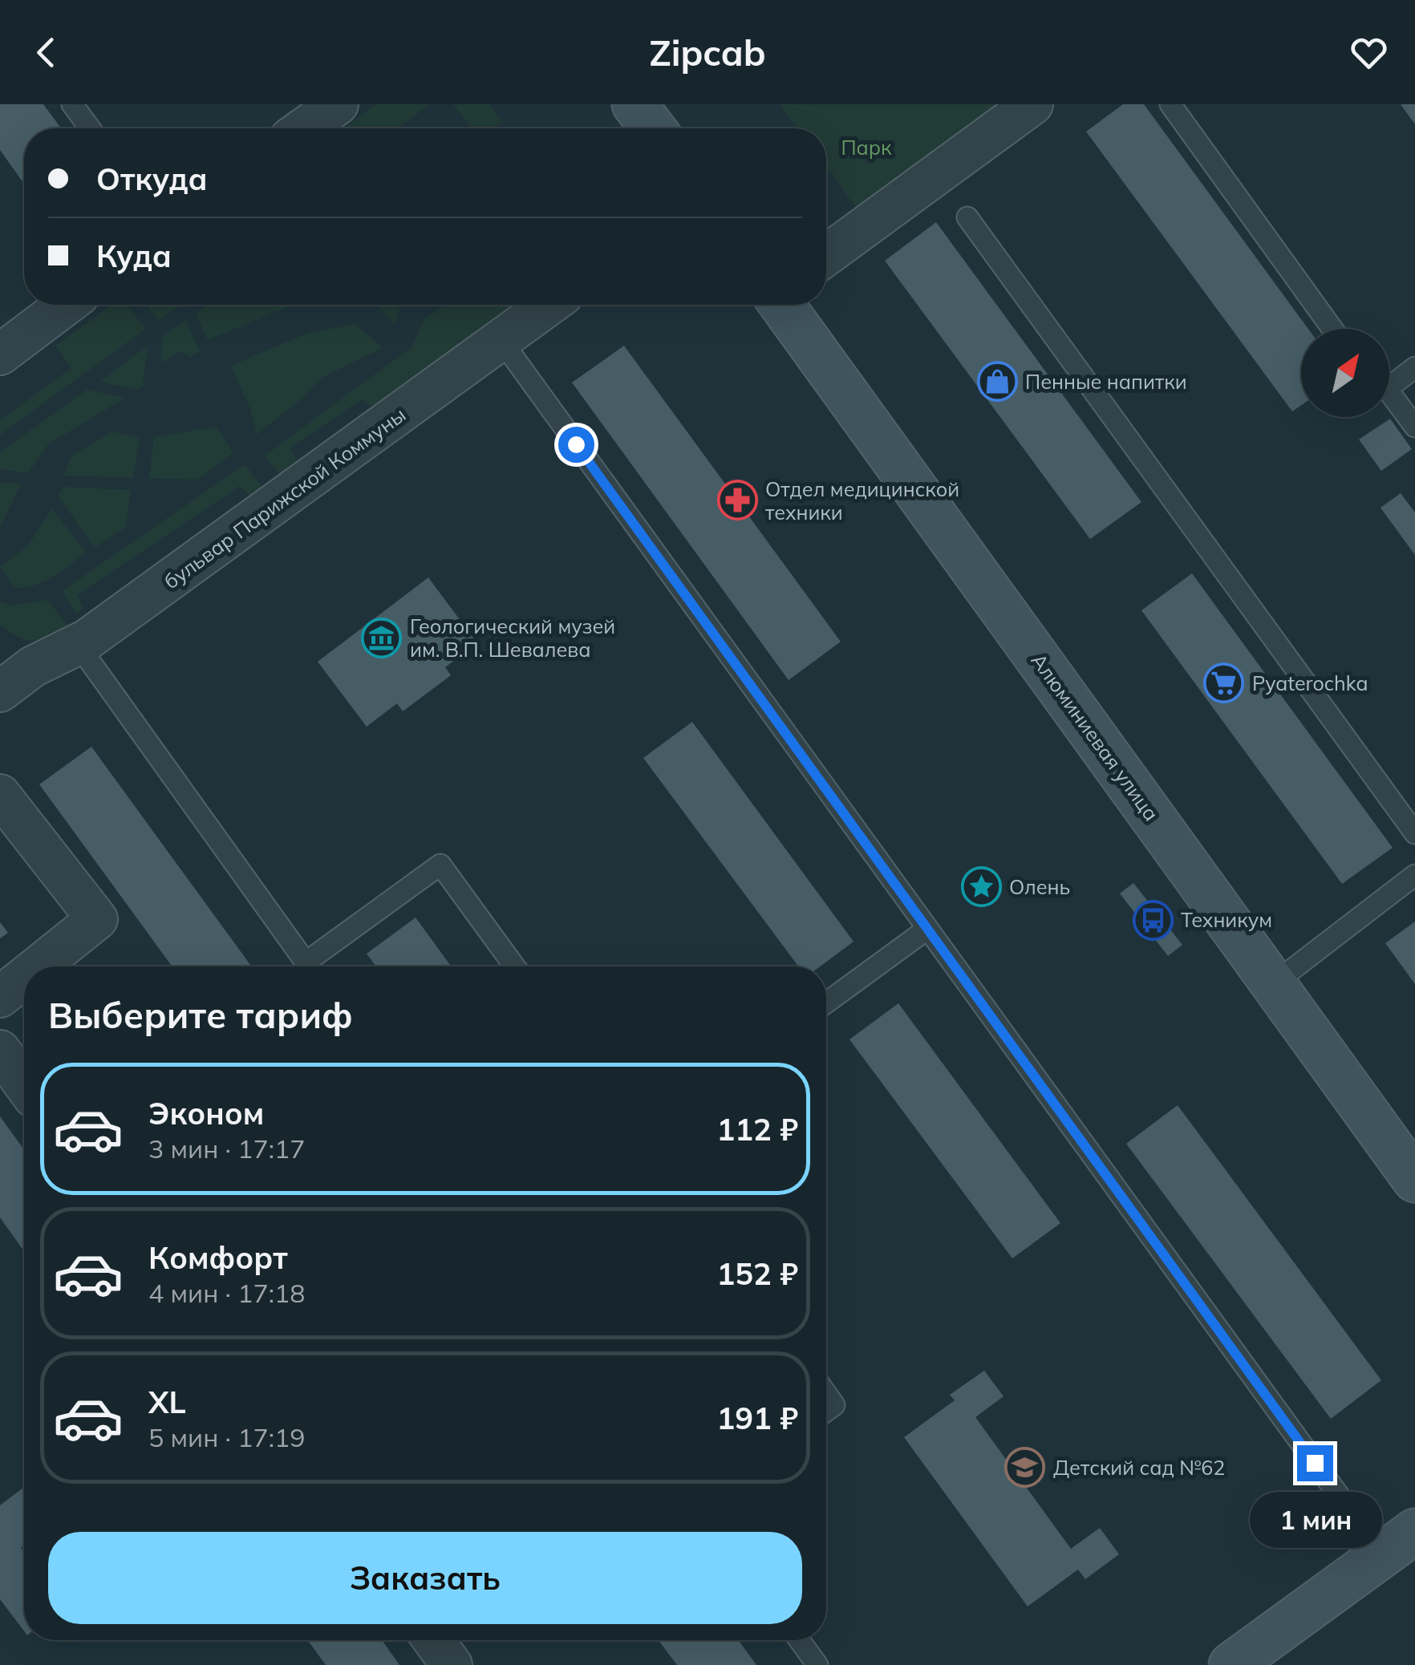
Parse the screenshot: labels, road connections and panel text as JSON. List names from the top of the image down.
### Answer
{
  "streets": {
    "main road": ["Алюминиевая улица"],
    "street": ["бульвар Парижской Коммуны"]
  },
  "parks": ["Парк"],
  "places": {
    "shop": ["Пенные напитки"],
    "pharmacy": ["Отдел медицинской техники"],
    "museum": ["Геологический музей им. В.П. Шевалева"],
    "supermarket": ["Pyaterochka"],
    "place": ["Олень"],
    "bus stop": ["Техникум"],
    "school or university": ["Детский сад №62"]
  },
  "north": "top right",
  "page": {
    "header": "Zipcab",
    "banner": ["Откуда", "Куда"],
    "heading": "Выберите тариф",
    "list": [
      {
        "name": "Эконом",
        "note": "3 мин · 17:17",
        "value": "112 ₽"
      },
      {
        "name": "Комфорт",
        "note": "4 мин · 17:18",
        "value": "152 ₽"
      },
      {
        "name": "XL",
        "note": "5 мин · 17:19",
        "value": "191 ₽"
      }
    ],
    "bubble": "1 мин",
    "buttons": "Заказать"
  }
}
